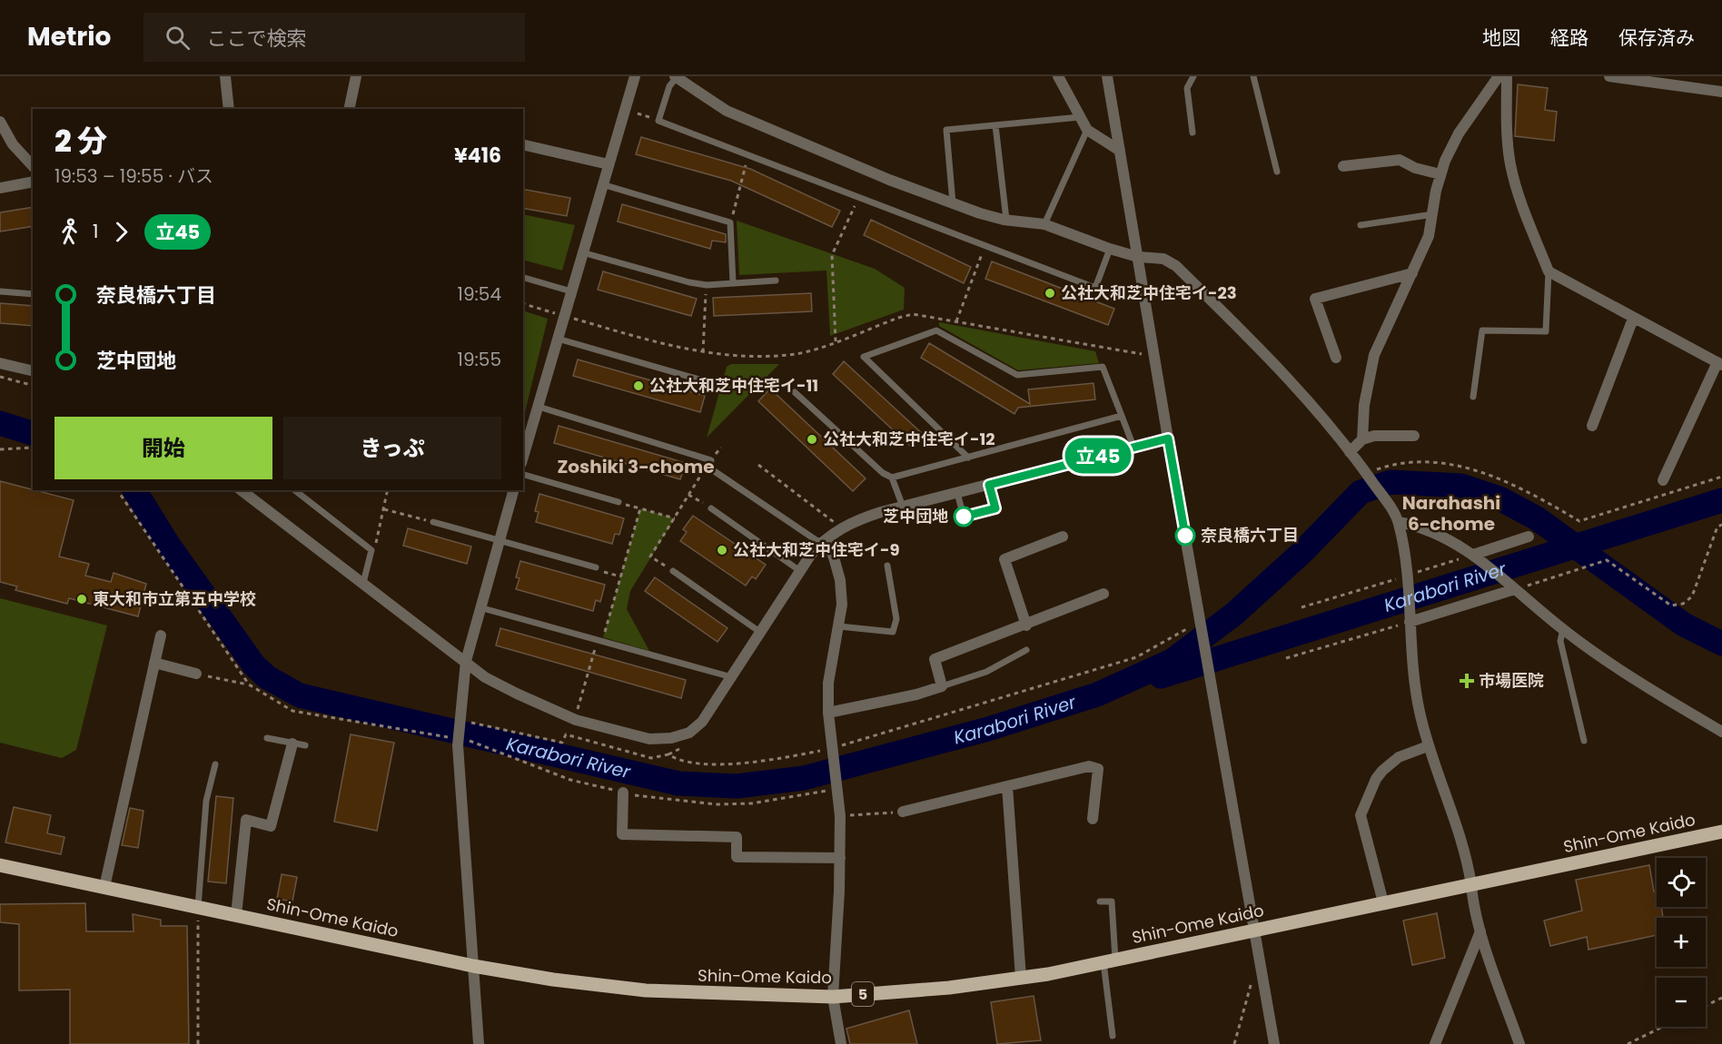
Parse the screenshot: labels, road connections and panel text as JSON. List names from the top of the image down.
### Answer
{
  "streets": {
    "main road": ["Shin-Ome Kaido", "5"]
  },
  "districts": ["Zoshiki 3-chome", "Narahashi 6-chome"],
  "water": ["Karabori River"],
  "places": {
    "other": [
      "公社大和芝中住宅イ-23",
      "公社大和芝中住宅イ-11",
      "公社大和芝中住宅イ-12",
      "芝中団地",
      "奈良橋六丁目",
      "公社大和芝中住宅イ-9",
      "東大和市立第五中学校"
    ],
    "health": ["市場医院"]
  },
  "lines": ["bus line 立45"],
  "page": {
    "header": "Metrio",
    "search": "ここで検索",
    "nav": ["地図", "経路", "保存済み"],
    "on_map": "立45",
    "heading": ["2 分", "19:53 – 19:55 · バス", "¥416"],
    "legs": ["1", "立45"],
    "list": [
      {
        "name": "奈良橋六丁目",
        "value": "19:54"
      },
      {
        "name": "芝中団地",
        "value": "19:55"
      }
    ],
    "buttons": ["開始", "きっぷ"],
    "map_buttons": ["+", "−"]
  }
}
